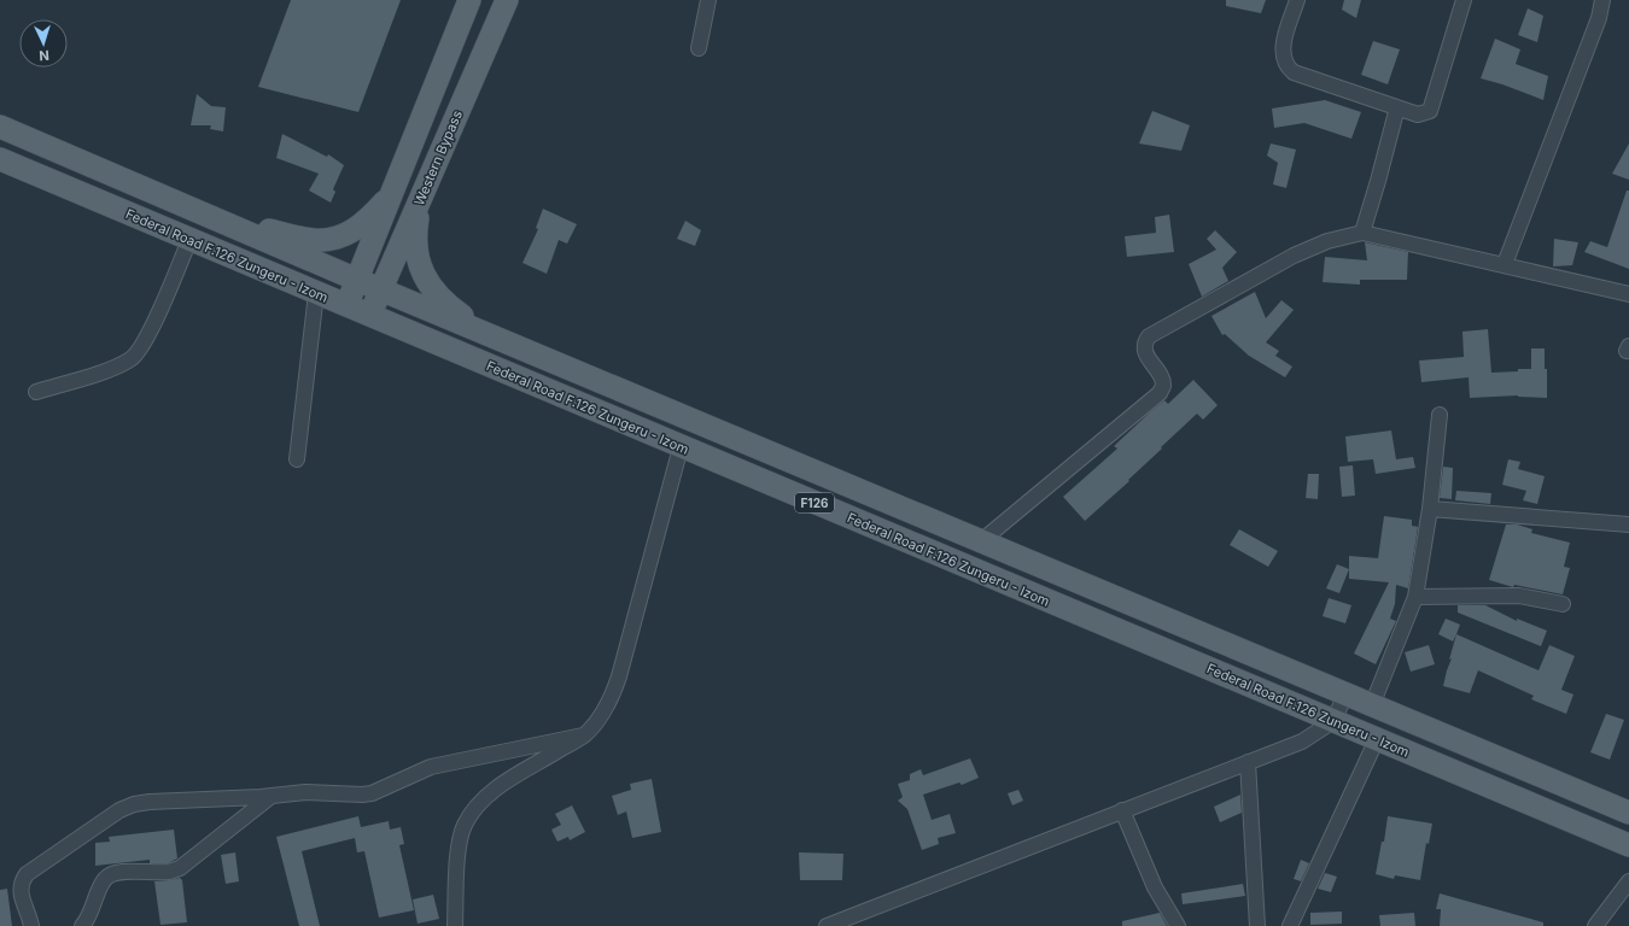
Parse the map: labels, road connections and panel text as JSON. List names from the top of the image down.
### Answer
{
  "streets": {
    "main road": ["Western Bypass", "Federal Road F.126 Zungeru - Izom", "F126"]
  },
  "crossings": [
    ["Western Bypass", "Federal Road F.126 Zungeru - Izom"],
    ["Western Bypass", "F126"]
  ],
  "north": "bottom"
}
